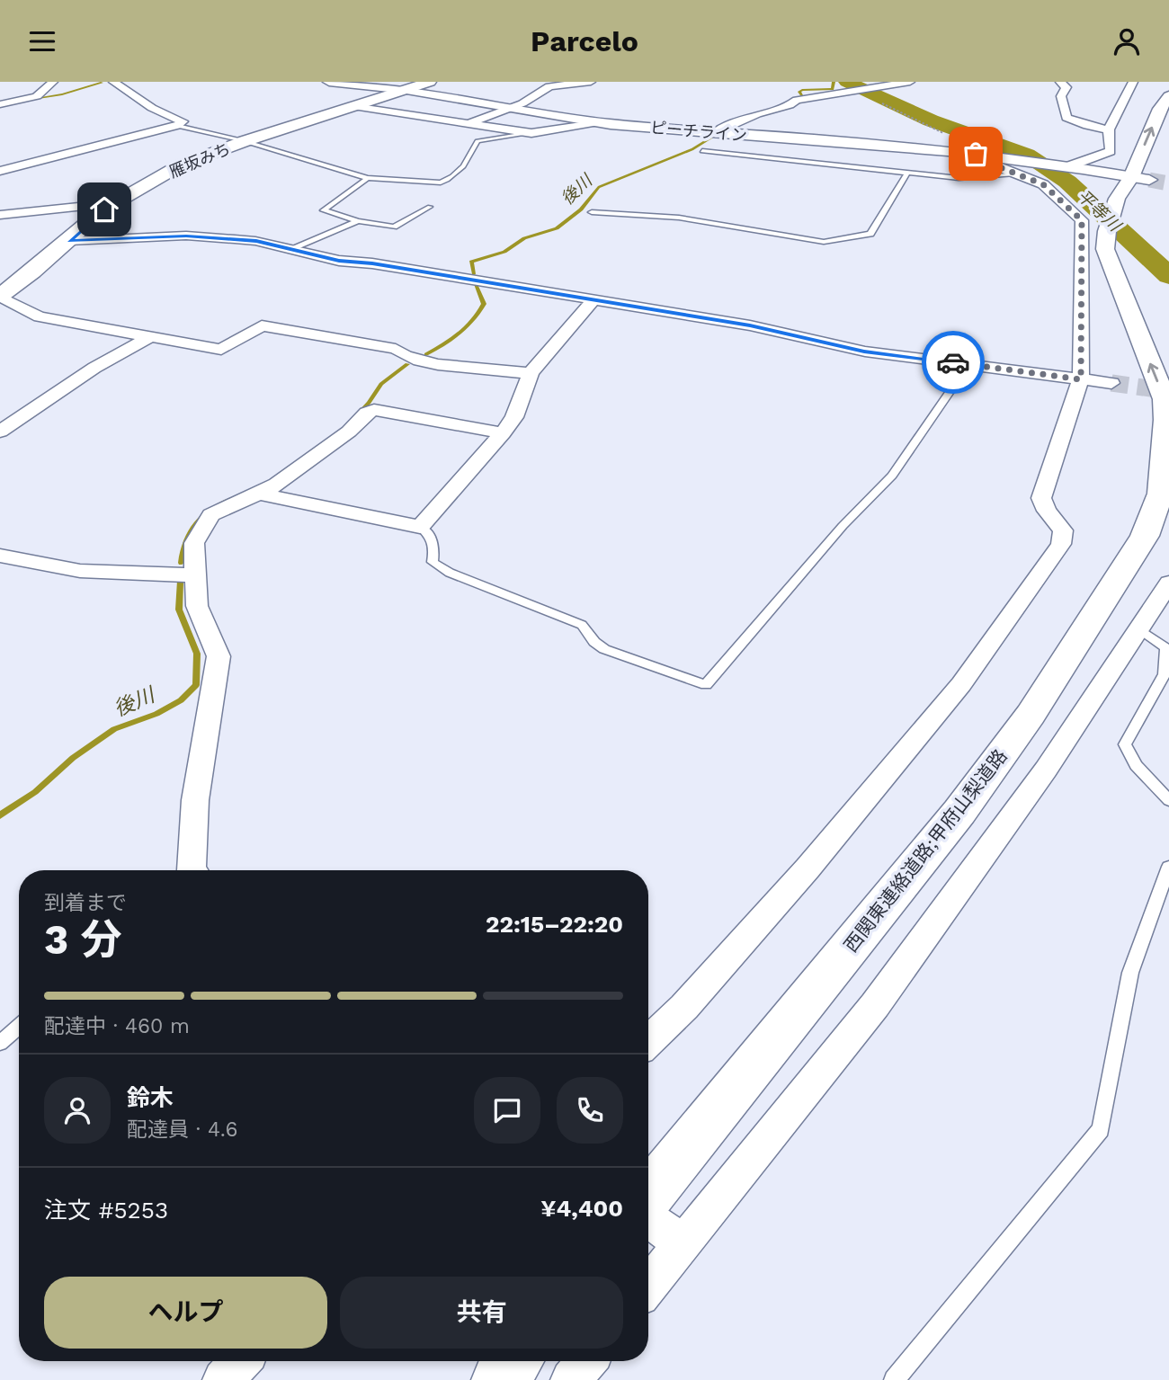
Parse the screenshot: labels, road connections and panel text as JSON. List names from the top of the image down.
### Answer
{
  "streets": {
    "main road": ["ピーチライン", "雁坂みち", "西関東連絡道路;甲府山梨道路"]
  },
  "crossings": [
    ["ピーチライン", "雁坂みち"]
  ],
  "water": ["後川", "平等川"],
  "page": {
    "header": "Parcelo",
    "heading": ["3 分", "到着まで", "22:15–22:20"],
    "panel": [
      "鈴木",
      "配達員 · 4.6",
      "注文 #5253",
      "¥4,400"
    ],
    "bar": "配達中 · 460 m",
    "buttons": ["ヘルプ", "共有"]
  }
}
